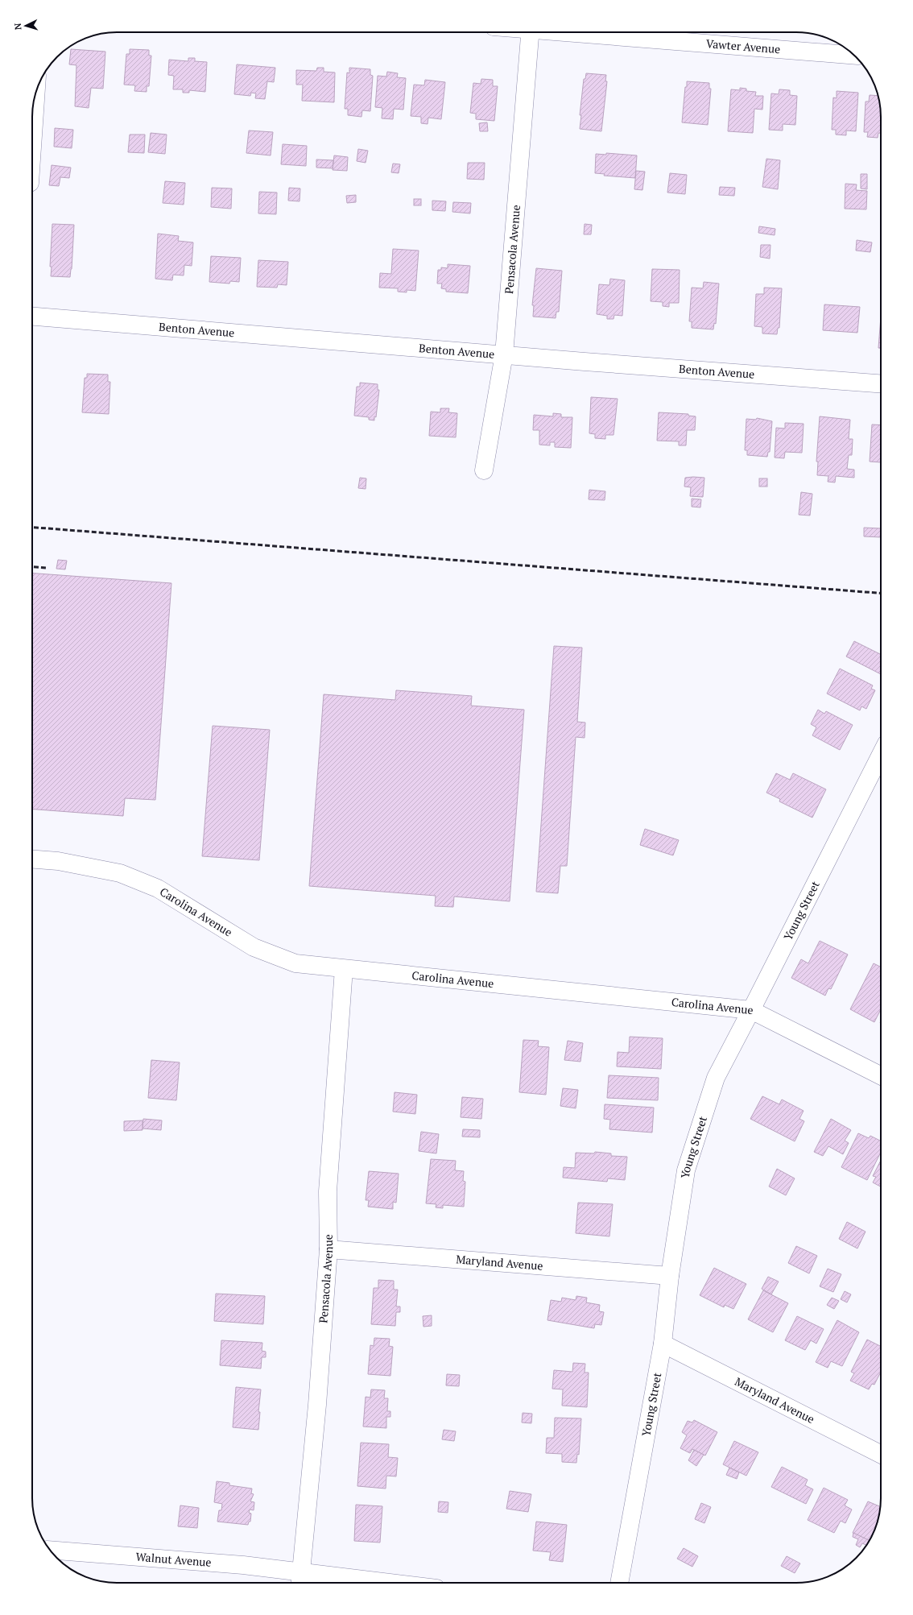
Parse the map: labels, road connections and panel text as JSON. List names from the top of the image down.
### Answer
{
  "streets": {
    "street": [
      "Vawter Avenue",
      "Pensacola Avenue",
      "Benton Avenue",
      "Young Street",
      "Carolina Avenue",
      "Maryland Avenue",
      "Walnut Avenue"
    ]
  },
  "crossings": [
    ["Pensacola Avenue", "Benton Avenue"],
    ["Pensacola Avenue", "Carolina Avenue"],
    ["Pensacola Avenue", "Maryland Avenue"],
    ["Pensacola Avenue", "Walnut Avenue"],
    ["Young Street", "Carolina Avenue"],
    ["Young Street", "Maryland Avenue"]
  ],
  "north": "left"
}
